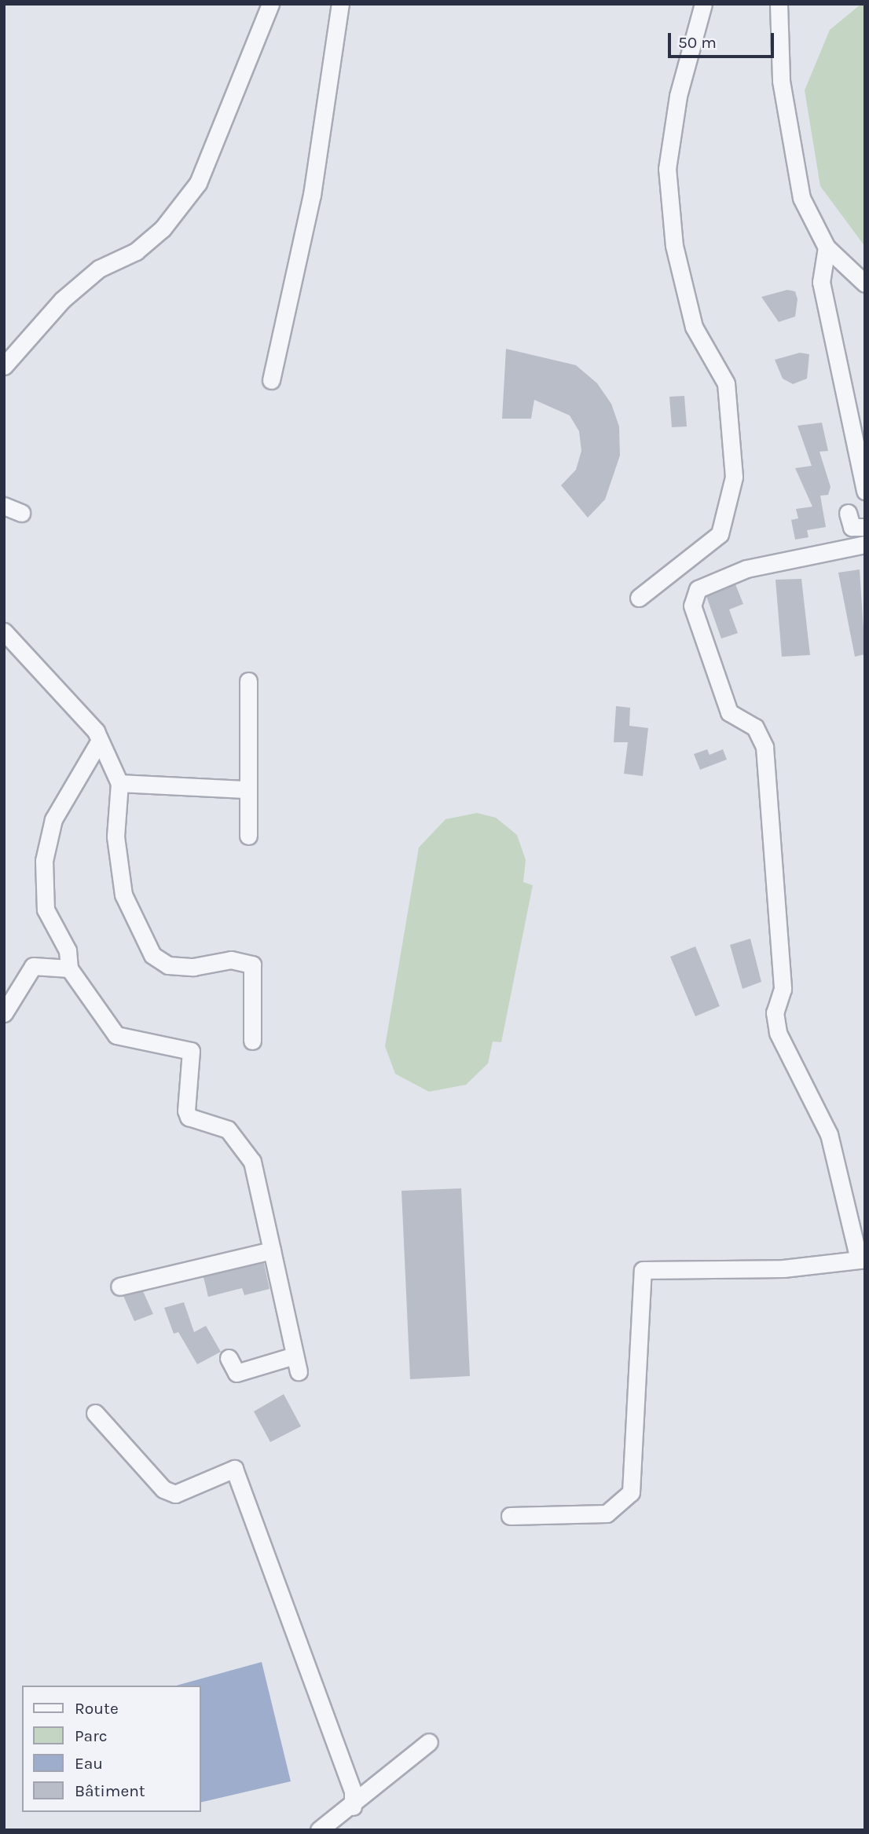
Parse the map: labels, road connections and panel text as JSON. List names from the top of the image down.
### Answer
{
  "legend": [
    "Route",
    "Parc",
    "Eau",
    "Bâtiment"
  ],
  "scale_bar": "50 m"
}
